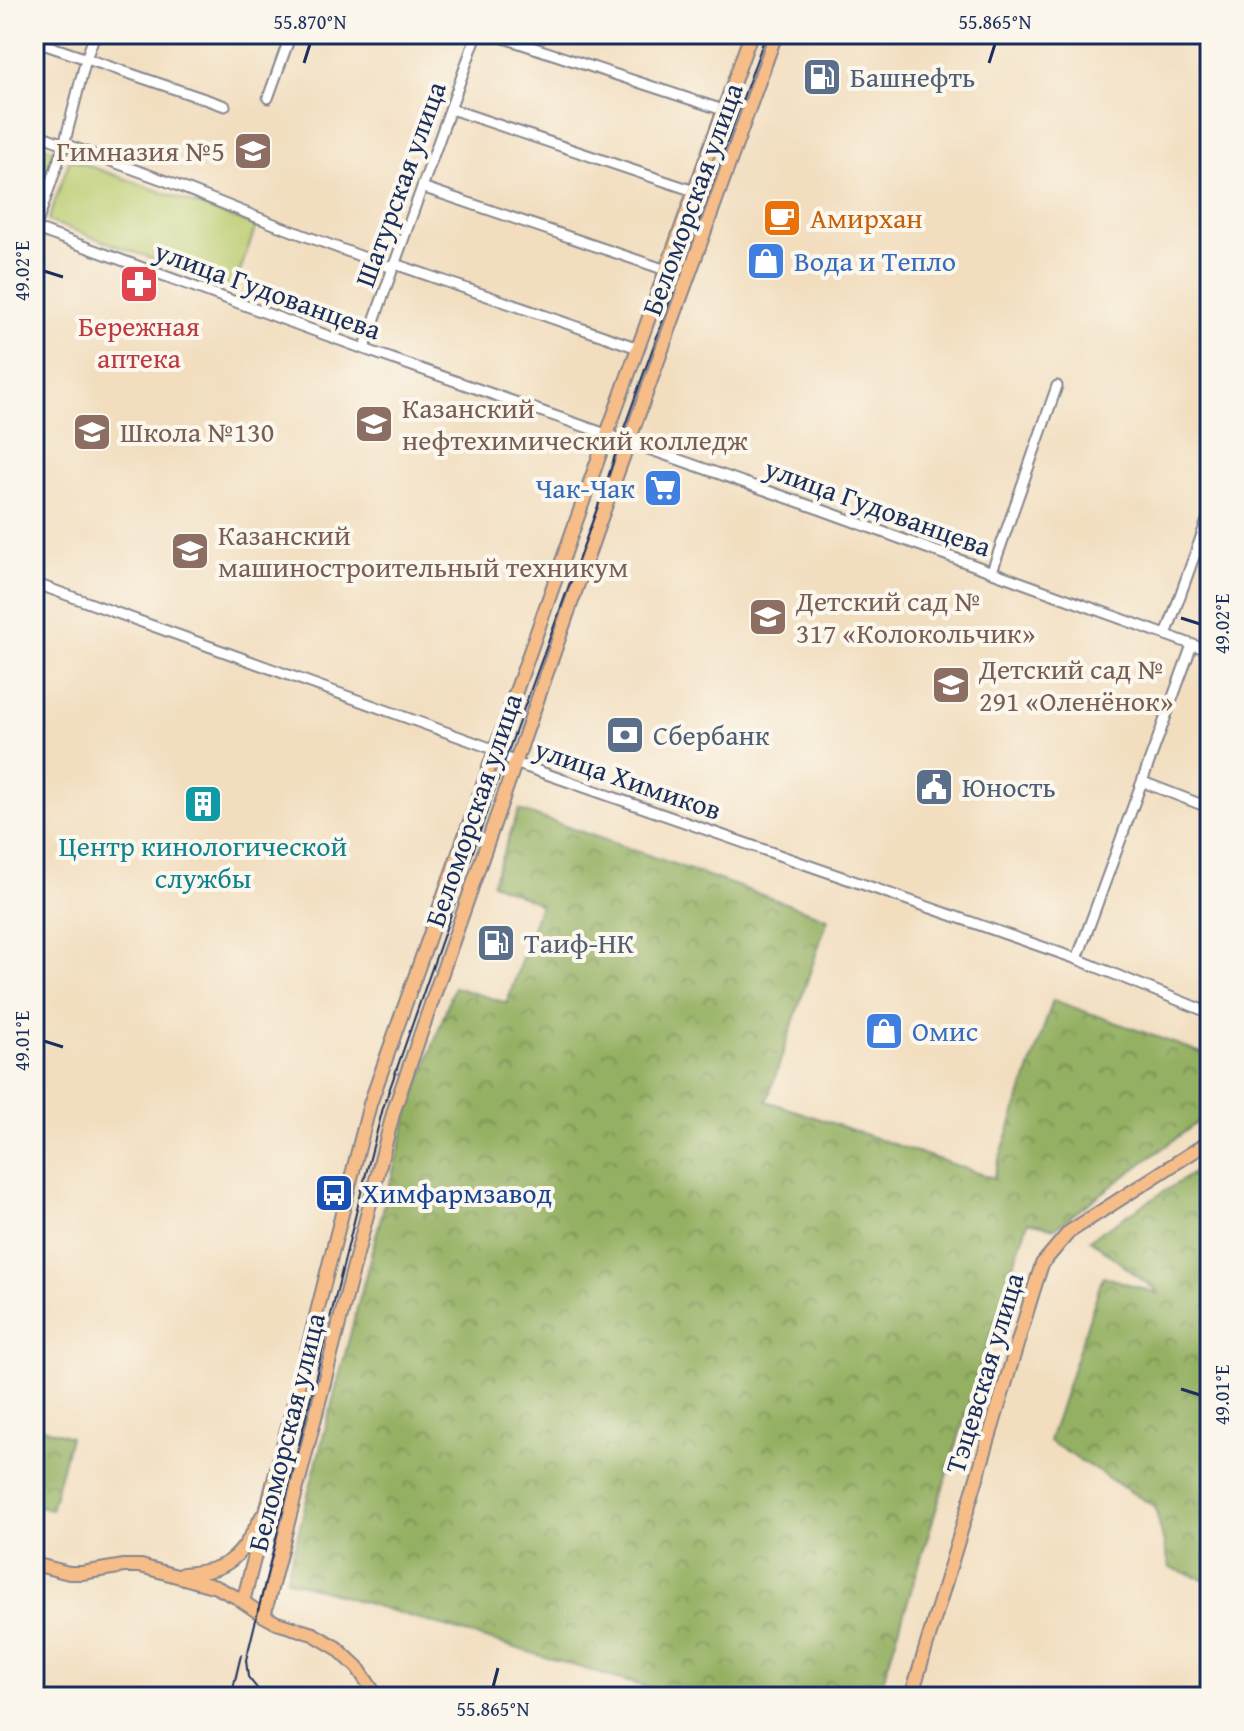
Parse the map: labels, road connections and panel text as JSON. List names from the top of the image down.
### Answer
{
  "streets": {
    "main road": ["Беломорская улица", "Тэцевская улица"],
    "street": ["Шатурская улица", "улица Гудованцева", "улица Химиков"]
  },
  "crossings": [
    ["Шатурская улица", "улица Гудованцева"],
    ["Беломорская улица", "улица Гудованцева"],
    ["Беломорская улица", "улица Химиков"]
  ],
  "places": {
    "fuel station": ["Башнефть", "Таиф-НК"],
    "school or university": [
      "Гимназия №5",
      "Казанский нефтехимический колледж",
      "Школа №130",
      "Казанский машиностроительный техникум",
      "Детский сад № 317 «Колокольчик»",
      "Детский сад № 291 «Оленёнок»"
    ],
    "cafe": ["Амирхан"],
    "shop": ["Вода и Тепло", "Омис"],
    "pharmacy": ["Бережная аптека"],
    "supermarket": ["Чак-Чак"],
    "bank": ["Сбербанк"],
    "public building": ["Юность"],
    "building": ["Центр кинологической службы"],
    "bus stop": ["Химфармзавод"]
  },
  "coordinates": [
    "55.870°N",
    "55.865°N",
    "49.02°E",
    "49.01°E"
  ]
}
